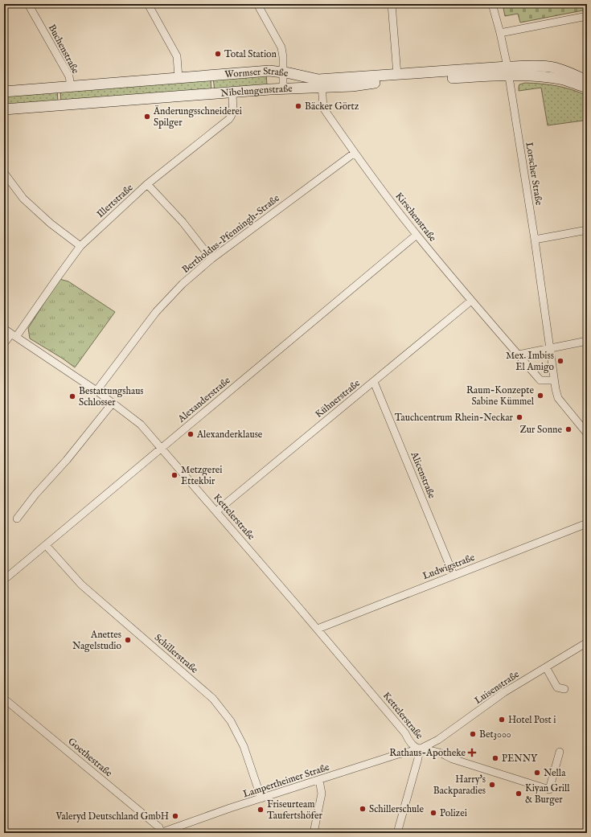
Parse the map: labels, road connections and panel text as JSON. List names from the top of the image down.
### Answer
{
  "streets": {
    "street": [
      "Buchenstraße",
      "Wormser Straße",
      "Nibelungenstraße",
      "Lorscher Straße",
      "Illertstraße",
      "Kirschenstraße",
      "Bertholdus-Pfenningh-Straße",
      "Kühnerstraße",
      "Alexanderstraße",
      "Alicenstraße",
      "Kettelerstraße",
      "Ludwigstraße",
      "Schillerstraße",
      "Luisenstraße",
      "Goethestraße",
      "Lampertheimer Straße"
    ]
  },
  "crossings": [
    ["Buchenstraße", "Wormser Straße"],
    ["Wormser Straße", "Nibelungenstraße"],
    ["Wormser Straße", "Lorscher Straße"],
    ["Wormser Straße", "Kirschenstraße"],
    ["Nibelungenstraße", "Lorscher Straße"],
    ["Nibelungenstraße", "Illertstraße"],
    ["Nibelungenstraße", "Kirschenstraße"],
    ["Illertstraße", "Kettelerstraße"],
    ["Kirschenstraße", "Bertholdus-Pfenningh-Straße"],
    ["Kirschenstraße", "Kühnerstraße"],
    ["Kirschenstraße", "Alexanderstraße"],
    ["Bertholdus-Pfenningh-Straße", "Kettelerstraße"],
    ["Kühnerstraße", "Alicenstraße"],
    ["Kühnerstraße", "Kettelerstraße"],
    ["Alexanderstraße", "Kettelerstraße"],
    ["Alexanderstraße", "Schillerstraße"],
    ["Alicenstraße", "Ludwigstraße"],
    ["Kettelerstraße", "Ludwigstraße"],
    ["Kettelerstraße", "Luisenstraße"],
    ["Kettelerstraße", "Lampertheimer Straße"],
    ["Schillerstraße", "Lampertheimer Straße"],
    ["Luisenstraße", "Lampertheimer Straße"],
    ["Goethestraße", "Lampertheimer Straße"]
  ],
  "places": {
    "other": [
      "Total Station",
      "Bäcker Görtz",
      "Änderungsschneiderei Spilger",
      "Mex. Imbiss El Amigo",
      "Raum-Konzepte Sabine Kümmel",
      "Bestattungshaus Schlosser",
      "Tauchcentrum Rhein-Neckar",
      "Zur Sonne",
      "Alexanderklause",
      "Metzgerei Ettekbir",
      "Anettes Nagelstudio",
      "Hotel Post i",
      "Bet3000",
      "PENNY",
      "Nella",
      "Harry's Backparadies",
      "Kiyan Grill & Burger",
      "Schillerschule",
      "Friseurteam Taufertshöfer",
      "Polizei",
      "Valeryd Deutschland GmbH"
    ],
    "health": ["Rathaus-Apotheke"]
  }
}
